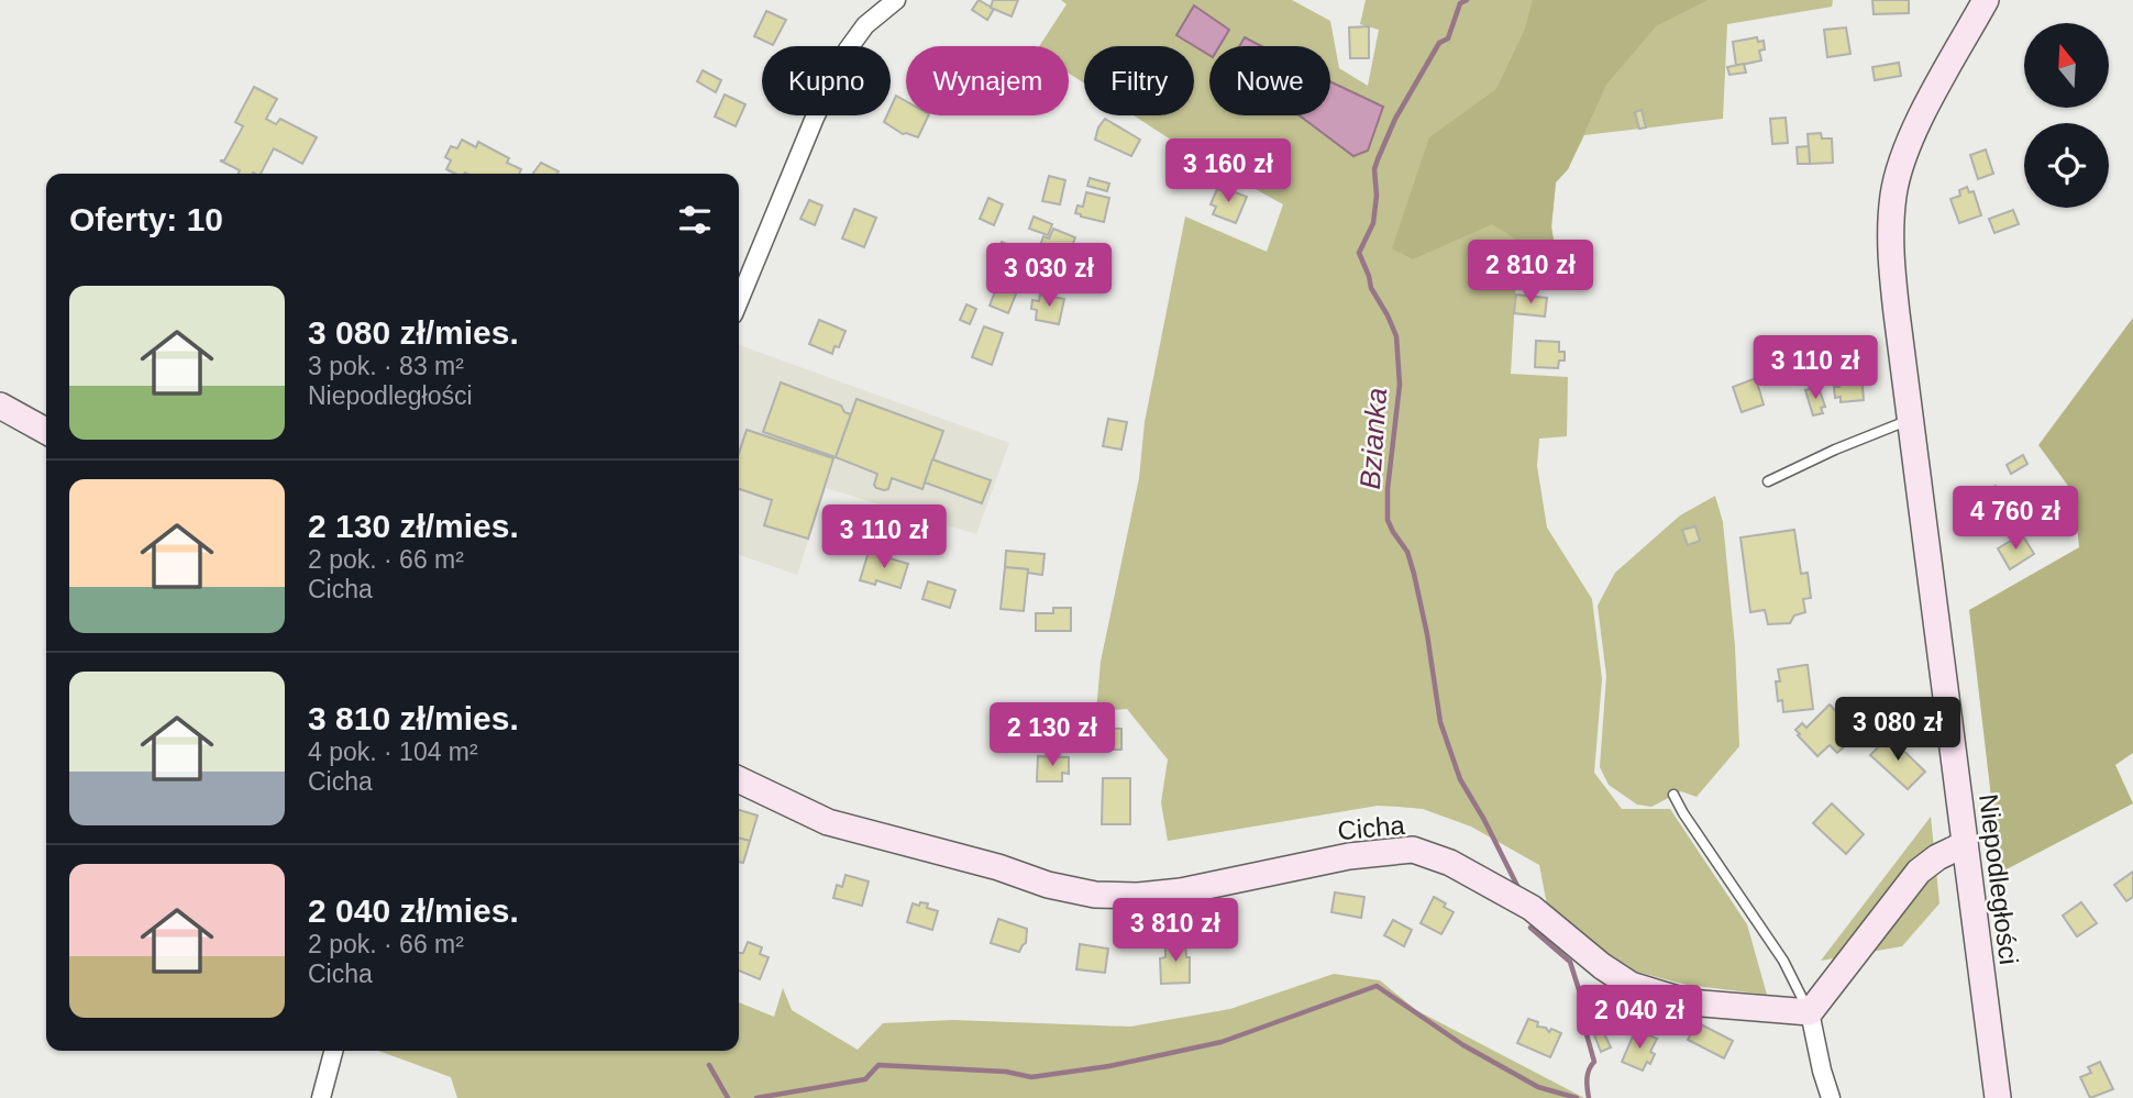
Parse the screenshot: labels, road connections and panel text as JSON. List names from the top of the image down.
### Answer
{
  "streets": {
    "street": ["Cicha", "Niepodległości"]
  },
  "water": ["Bzianka"],
  "north": "top",
  "page": {
    "chip": [
      "Kupno",
      "Wynajem",
      "Filtry",
      "Nowe"
    ],
    "price": [
      "3 160 zł",
      "2 810 zł",
      "3 030 zł",
      "3 110 zł",
      "4 760 zł",
      "3 110 zł",
      "3 080 zł",
      "2 130 zł",
      "3 810 zł",
      "2 040 zł"
    ],
    "heading": "Oferty: 10",
    "list": [
      {
        "name": "3 080 zł/mies.",
        "note": "3 pok. · 83 m² · Niepodległości"
      },
      {
        "name": "2 130 zł/mies.",
        "note": "2 pok. · 66 m² · Cicha"
      },
      {
        "name": "3 810 zł/mies.",
        "note": "4 pok. · 104 m² · Cicha"
      },
      {
        "name": "2 040 zł/mies.",
        "note": "2 pok. · 66 m² · Cicha"
      }
    ]
  }
}
